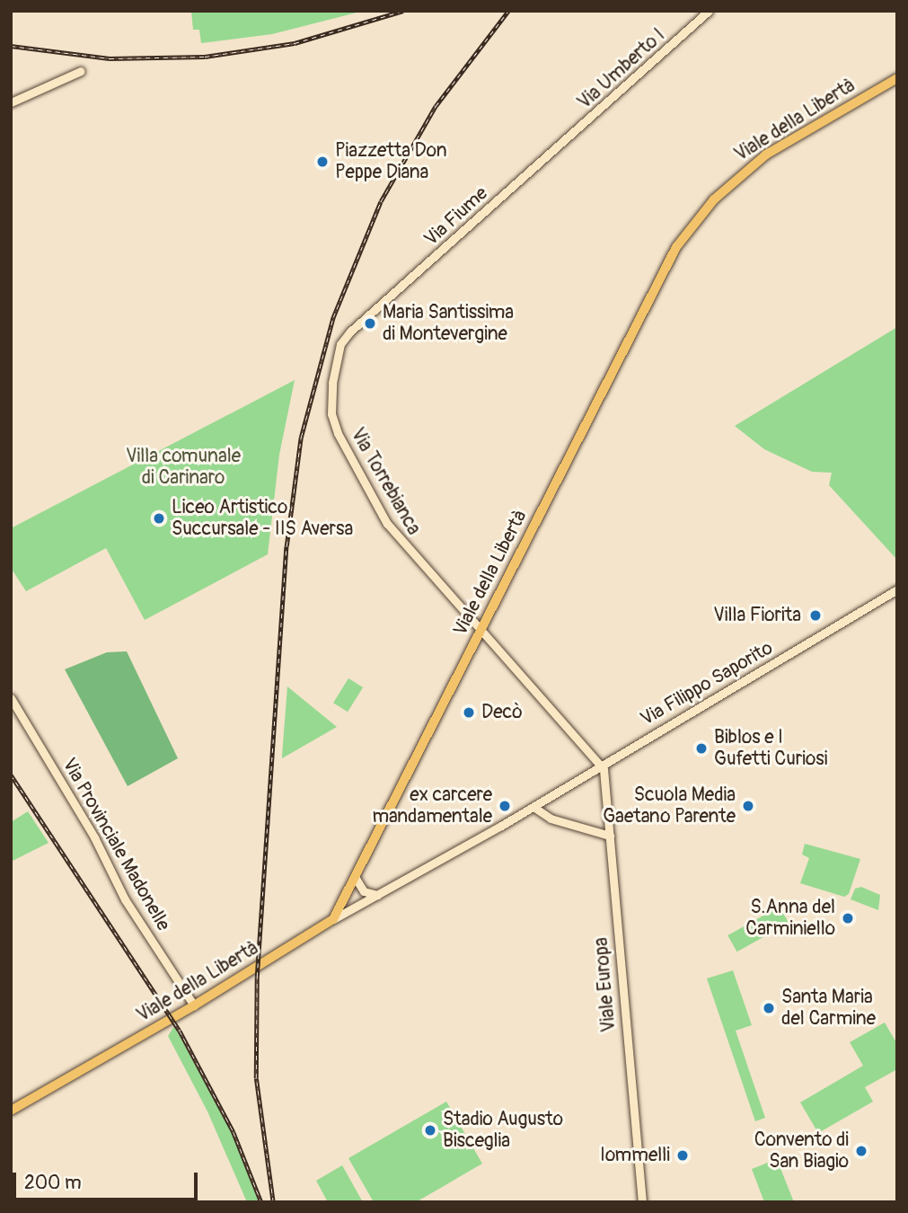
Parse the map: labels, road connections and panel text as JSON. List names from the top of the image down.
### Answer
{
  "streets": {
    "main road": [
      "Via Umberto I",
      "Viale della Libertà",
      "Via Fiume",
      "Via Torrebianca",
      "Via Filippo Saporito",
      "Via Provinciale Madonelle",
      "Viale Europa"
    ]
  },
  "crossings": [
    ["Via Umberto I", "Via Fiume"],
    ["Viale della Libertà", "Via Torrebianca"],
    ["Viale della Libertà", "Via Filippo Saporito"],
    ["Viale della Libertà", "Via Provinciale Madonelle"],
    ["Via Fiume", "Via Torrebianca"],
    ["Via Torrebianca", "Via Filippo Saporito"],
    ["Via Torrebianca", "Viale Europa"],
    ["Via Filippo Saporito", "Viale Europa"]
  ],
  "parks": ["Villa comunale di Carinaro"],
  "places": [
    "Piazzetta Don Peppe Diana",
    "Maria Santissima di Montevergine",
    "Liceo Artistico Succursale - IIS Aversa",
    "Villa Fiorita",
    "Decò",
    "Biblos e I Gufetti Curiosi",
    "ex carcere mandamentale",
    "Scuola Media Gaetano Parente",
    "S.Anna del Carminiello",
    "Santa Maria del Carmine",
    "Stadio Augusto Bisceglia",
    "Convento di San Biagio",
    "Iommelli"
  ],
  "scale_bar": "200 m"
}
